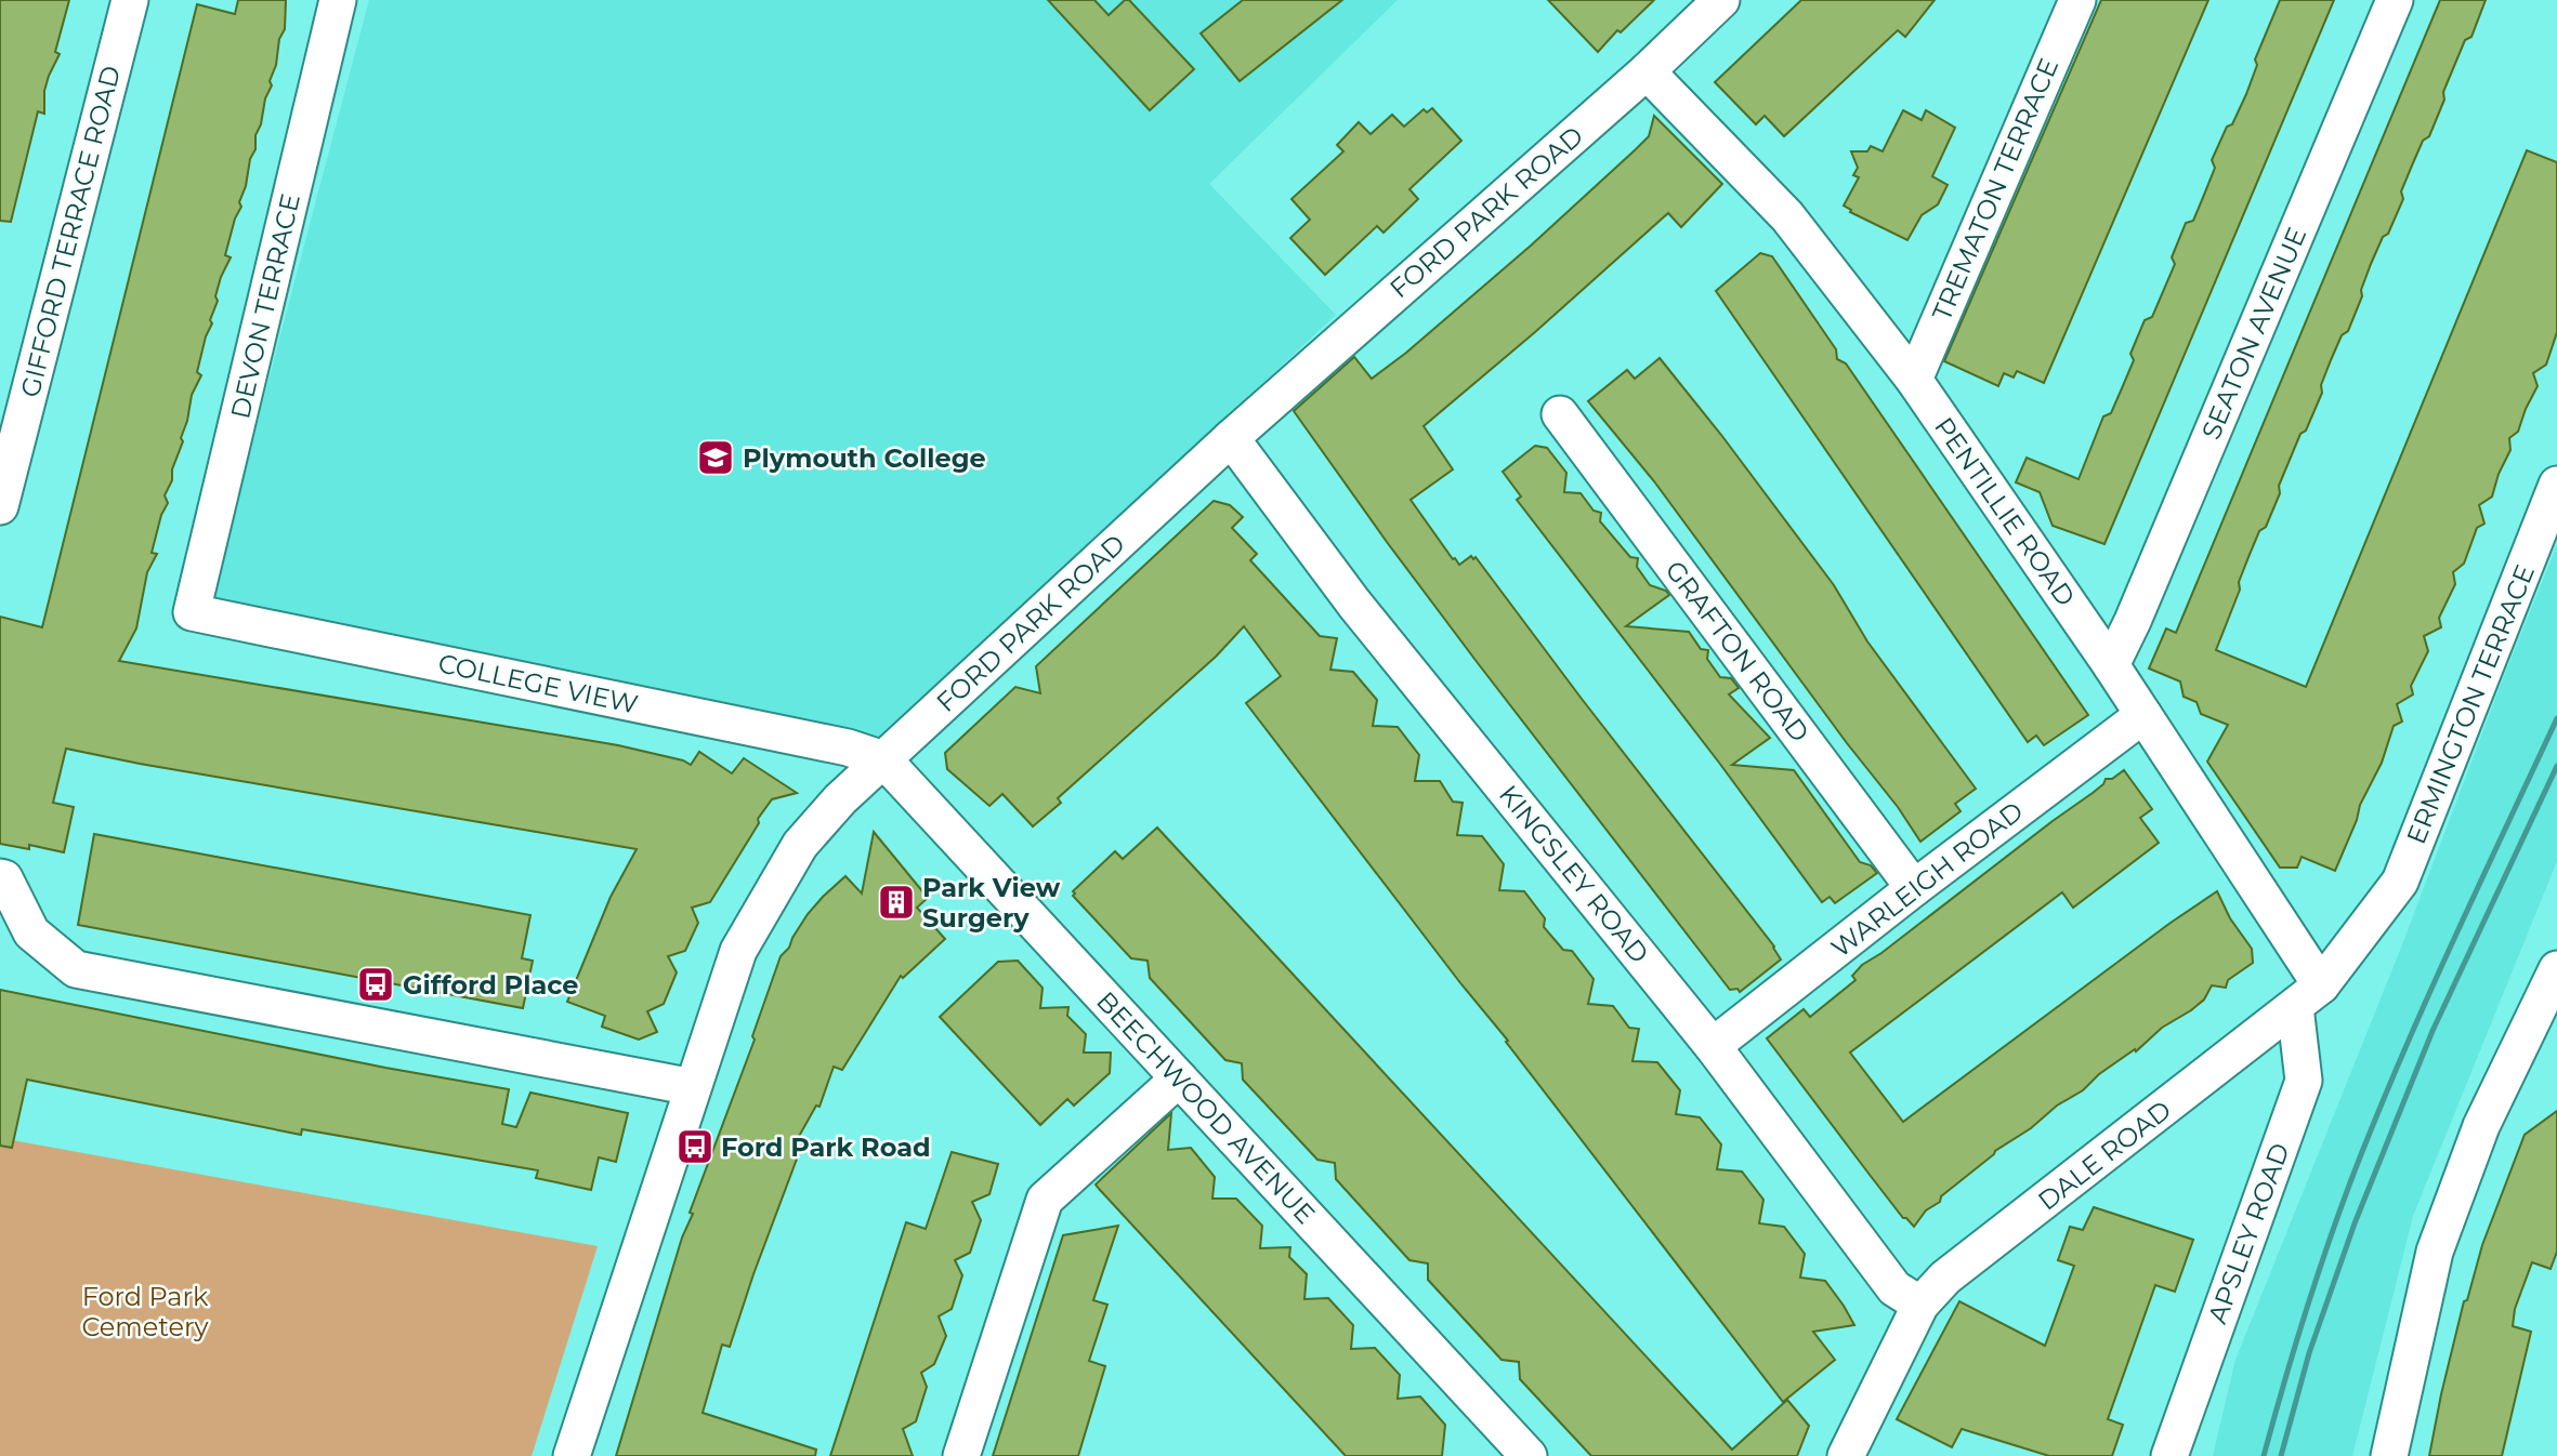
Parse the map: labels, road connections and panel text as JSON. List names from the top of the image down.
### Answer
{
  "streets": {
    "street": [
      "TREMATON TERRACE",
      "FORD PARK ROAD",
      "GIFFORD TERRACE ROAD",
      "DEVON TERRACE",
      "SEATON AVENUE",
      "PENTILLIE ROAD",
      "GRAFTON ROAD",
      "COLLEGE VIEW",
      "ERMINGTON TERRACE",
      "KINGSLEY ROAD",
      "WARLEIGH ROAD",
      "BEECHWOOD AVENUE",
      "DALE ROAD",
      "APSLEY ROAD"
    ]
  },
  "crossings": [
    ["TREMATON TERRACE", "PENTILLIE ROAD"],
    ["FORD PARK ROAD", "PENTILLIE ROAD"],
    ["FORD PARK ROAD", "COLLEGE VIEW"],
    ["FORD PARK ROAD", "KINGSLEY ROAD"],
    ["FORD PARK ROAD", "BEECHWOOD AVENUE"],
    ["DEVON TERRACE", "COLLEGE VIEW"],
    ["SEATON AVENUE", "PENTILLIE ROAD"],
    ["PENTILLIE ROAD", "WARLEIGH ROAD"],
    ["PENTILLIE ROAD", "DALE ROAD"],
    ["PENTILLIE ROAD", "APSLEY ROAD"],
    ["GRAFTON ROAD", "WARLEIGH ROAD"],
    ["COLLEGE VIEW", "BEECHWOOD AVENUE"],
    ["ERMINGTON TERRACE", "DALE ROAD"],
    ["KINGSLEY ROAD", "WARLEIGH ROAD"],
    ["KINGSLEY ROAD", "DALE ROAD"],
    ["DALE ROAD", "APSLEY ROAD"]
  ],
  "parks": ["Ford Park Cemetery"],
  "places": {
    "school or university": ["Plymouth College"],
    "building": ["Park View Surgery"],
    "bus stop": ["Gifford Place", "Ford Park Road"]
  }
}
